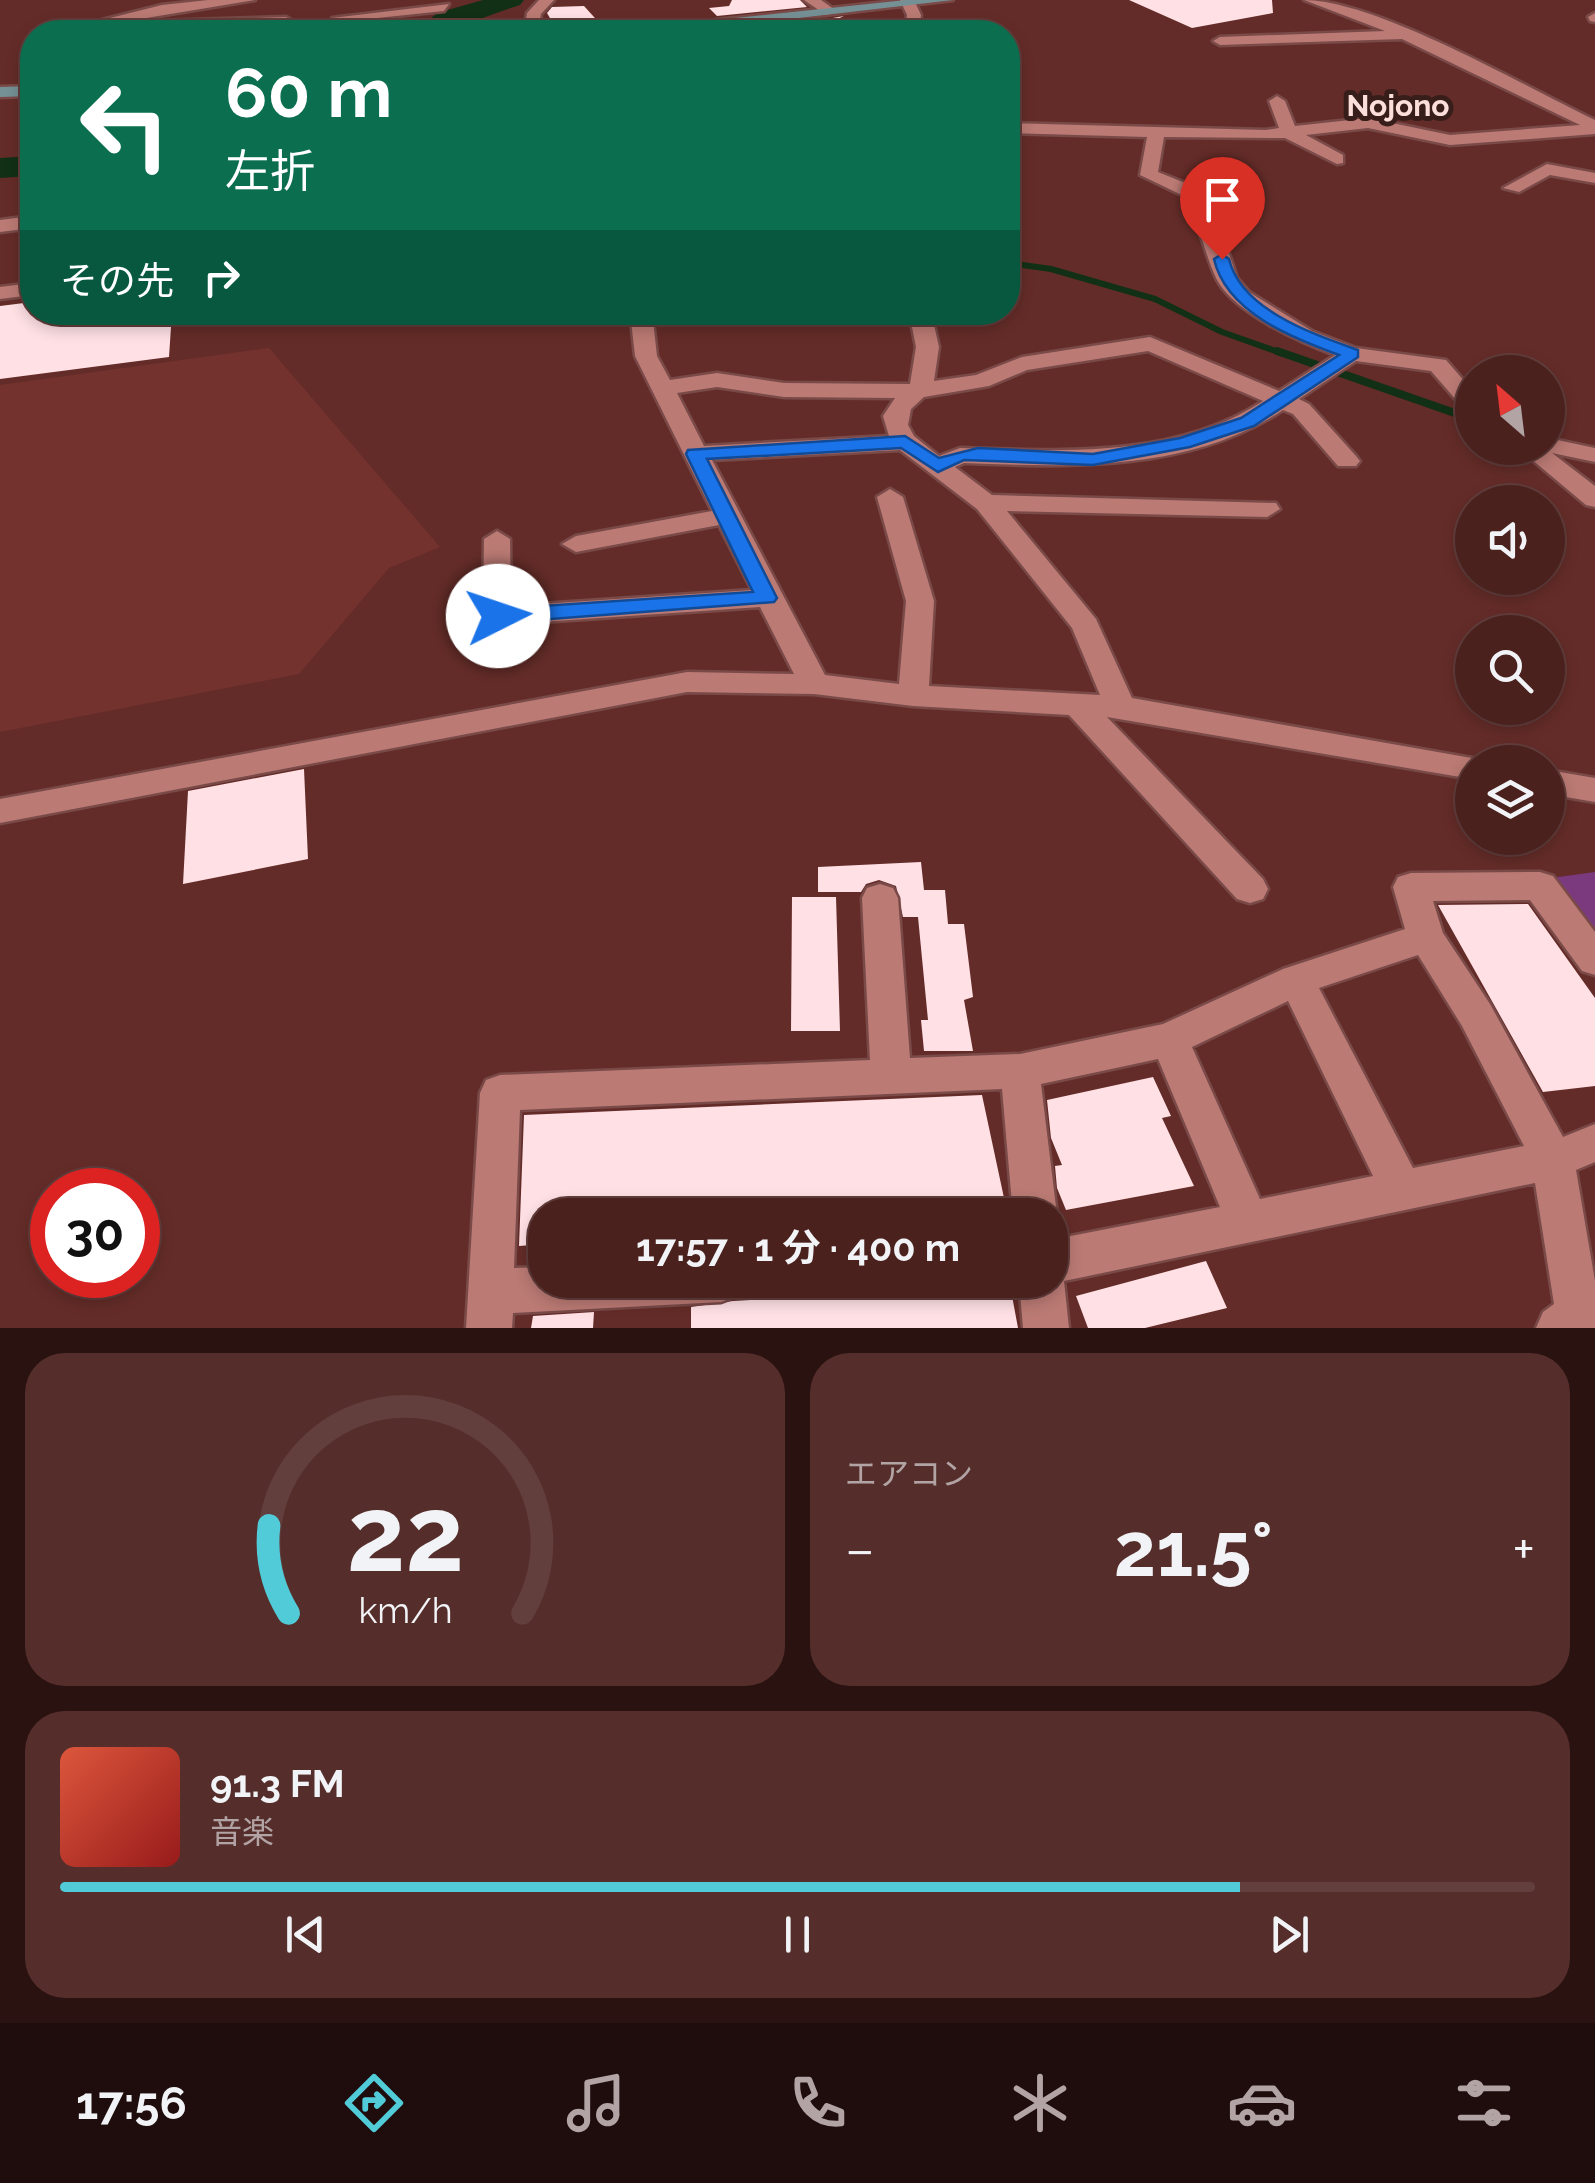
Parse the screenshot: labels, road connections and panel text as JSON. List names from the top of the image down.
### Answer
{
  "districts": ["Nojono"],
  "north": "top left",
  "page": {
    "turn": ["60 m", "左折"],
    "then": "その先",
    "limit": "30",
    "trip": "17:57 · 1 分 · 400 m",
    "tile": "エアコン",
    "heat": ["−", "21.5°", "+"],
    "song": ["91.3 FM", "音楽"],
    "tabs": "17:56",
    "gauge": ["22", "km/h"]
  }
}
